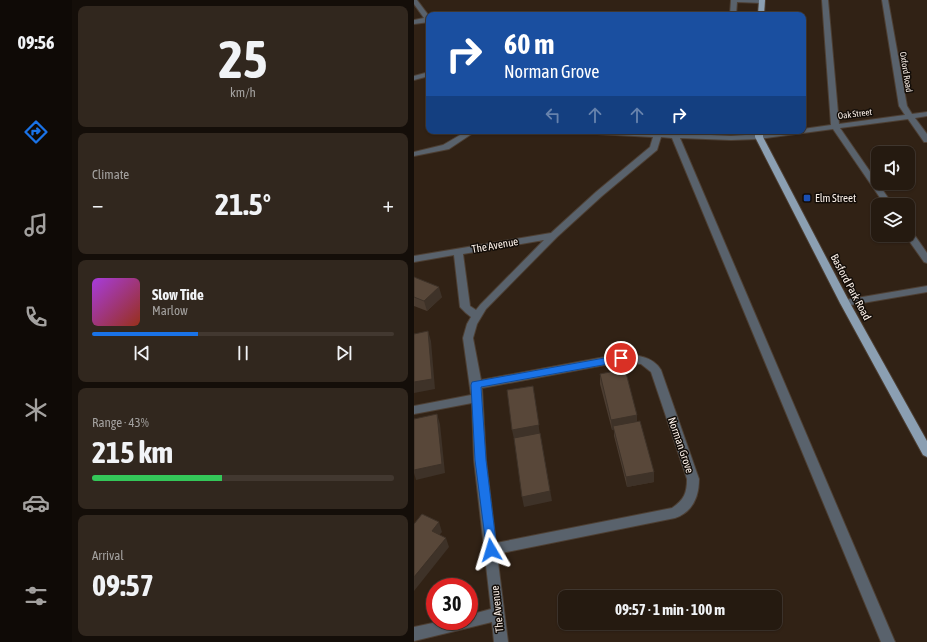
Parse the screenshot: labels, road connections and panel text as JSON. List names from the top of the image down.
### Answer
{
  "streets": {
    "main road": ["Basford Park Road"],
    "street": [
      "Oxford Road",
      "Oak Street",
      "The Avenue",
      "Norman Grove"
    ]
  },
  "crossings": [
    ["Oxford Road", "Oak Street"],
    ["Oak Street", "The Avenue"],
    ["Oak Street", "Basford Park Road"],
    ["The Avenue", "Norman Grove"]
  ],
  "places": {
    "transit": ["Elm Street"]
  },
  "page": {
    "tabs": "09:56",
    "tile": [
      ["25", "km/h"],
      "Climate",
      ["Range · 43%", "215 km"],
      ["Arrival", "09:57"]
    ],
    "turn": ["60 m", "Norman Grove"],
    "heat": ["−", "21.5°", "+"],
    "song": ["Slow Tide", "Marlow"],
    "limit": "30",
    "trip": "09:57 · 1 min · 100 m"
  }
}
